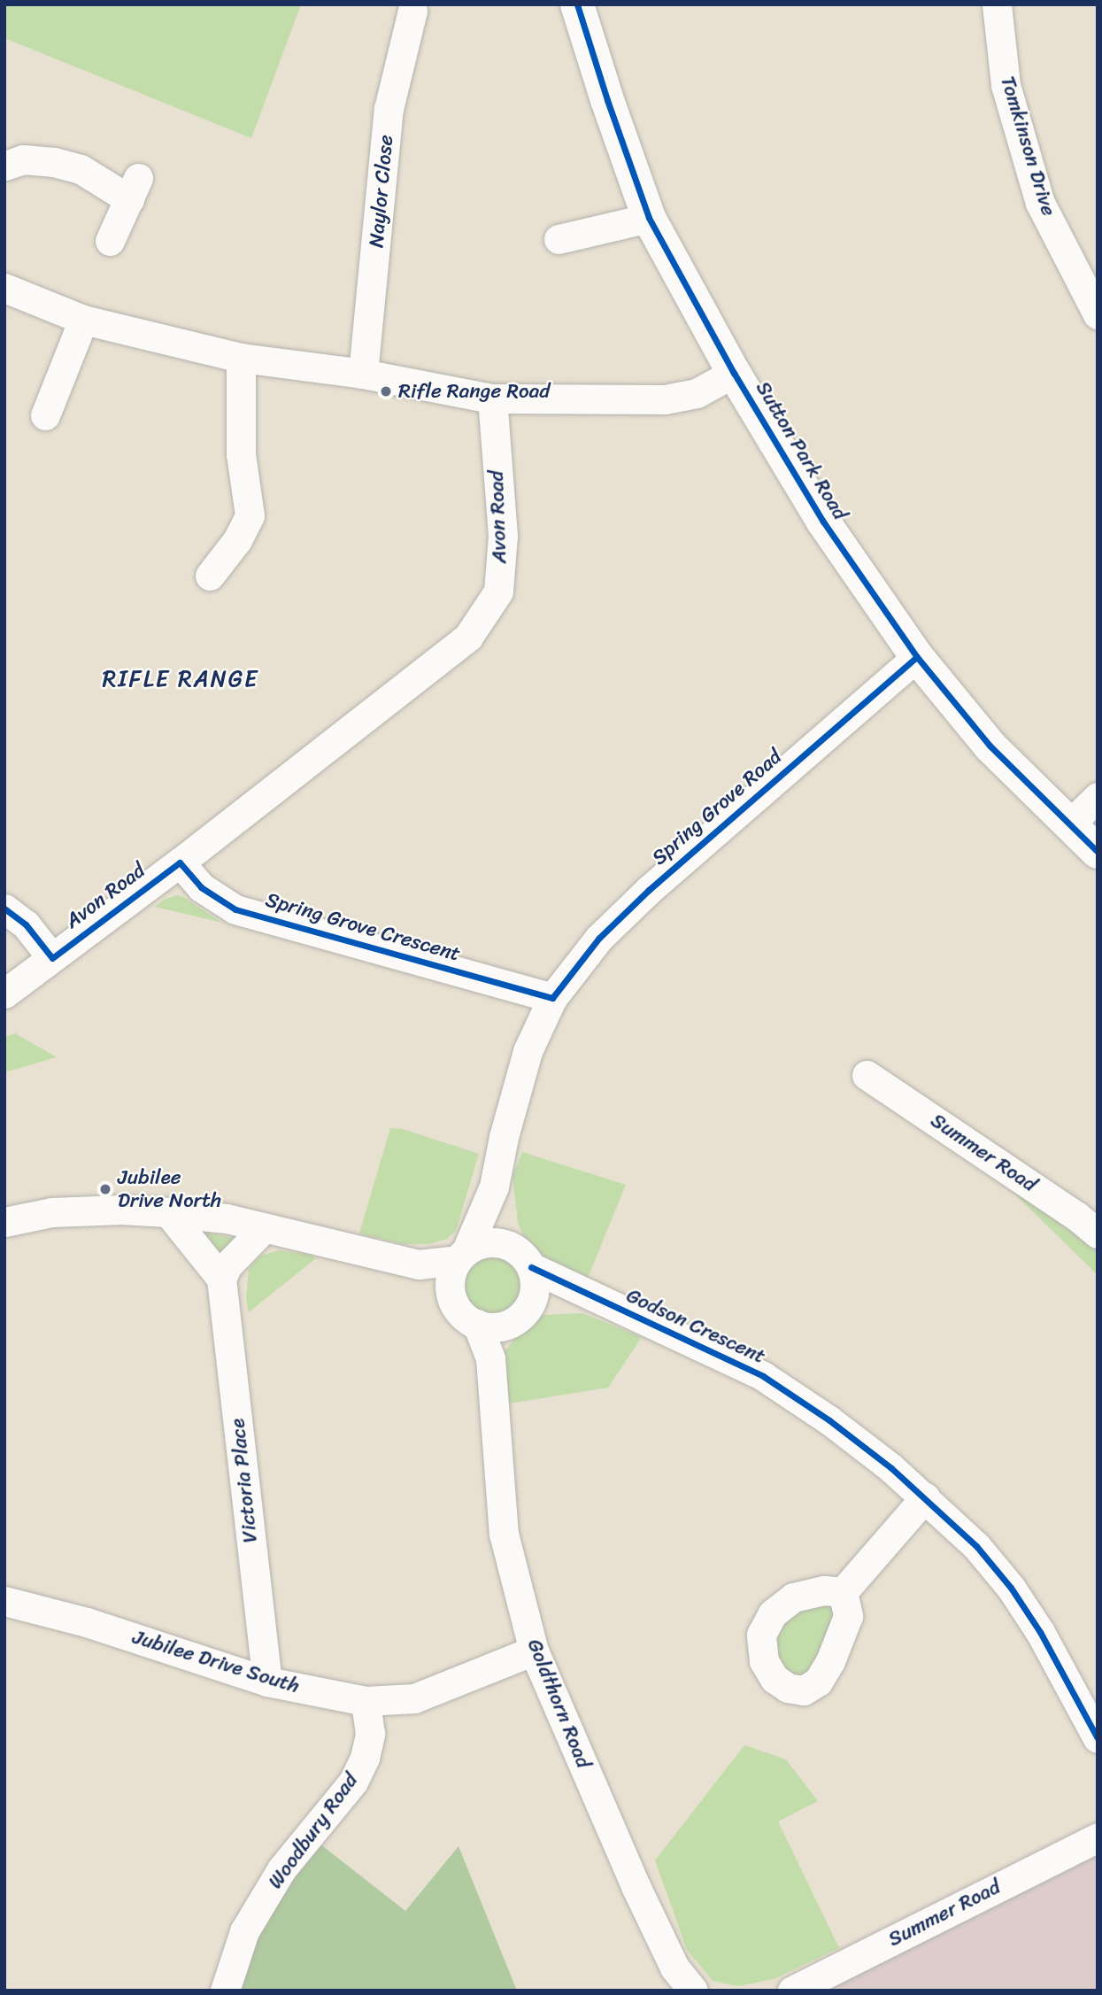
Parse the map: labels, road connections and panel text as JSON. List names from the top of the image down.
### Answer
{
  "streets": {
    "main road": ["Sutton Park Road"],
    "street": [
      "Tomkinson Drive",
      "Naylor Close",
      "Avon Road",
      "Spring Grove Road",
      "Spring Grove Crescent",
      "Summer Road",
      "Godson Crescent",
      "Victoria Place",
      "Jubilee Drive South",
      "Goldthorn Road",
      "Woodbury Road"
    ]
  },
  "crossings": [
    ["Sutton Park Road", "Spring Grove Road"],
    ["Avon Road", "Spring Grove Crescent"],
    ["Spring Grove Road", "Spring Grove Crescent"],
    ["Spring Grove Road", "Godson Crescent"],
    ["Spring Grove Road", "Goldthorn Road"],
    ["Godson Crescent", "Goldthorn Road"],
    ["Victoria Place", "Jubilee Drive South"],
    ["Jubilee Drive South", "Goldthorn Road"],
    ["Jubilee Drive South", "Woodbury Road"]
  ],
  "districts": ["RIFLE RANGE"],
  "places": ["Rifle Range Road", "Jubilee Drive North"]
}
